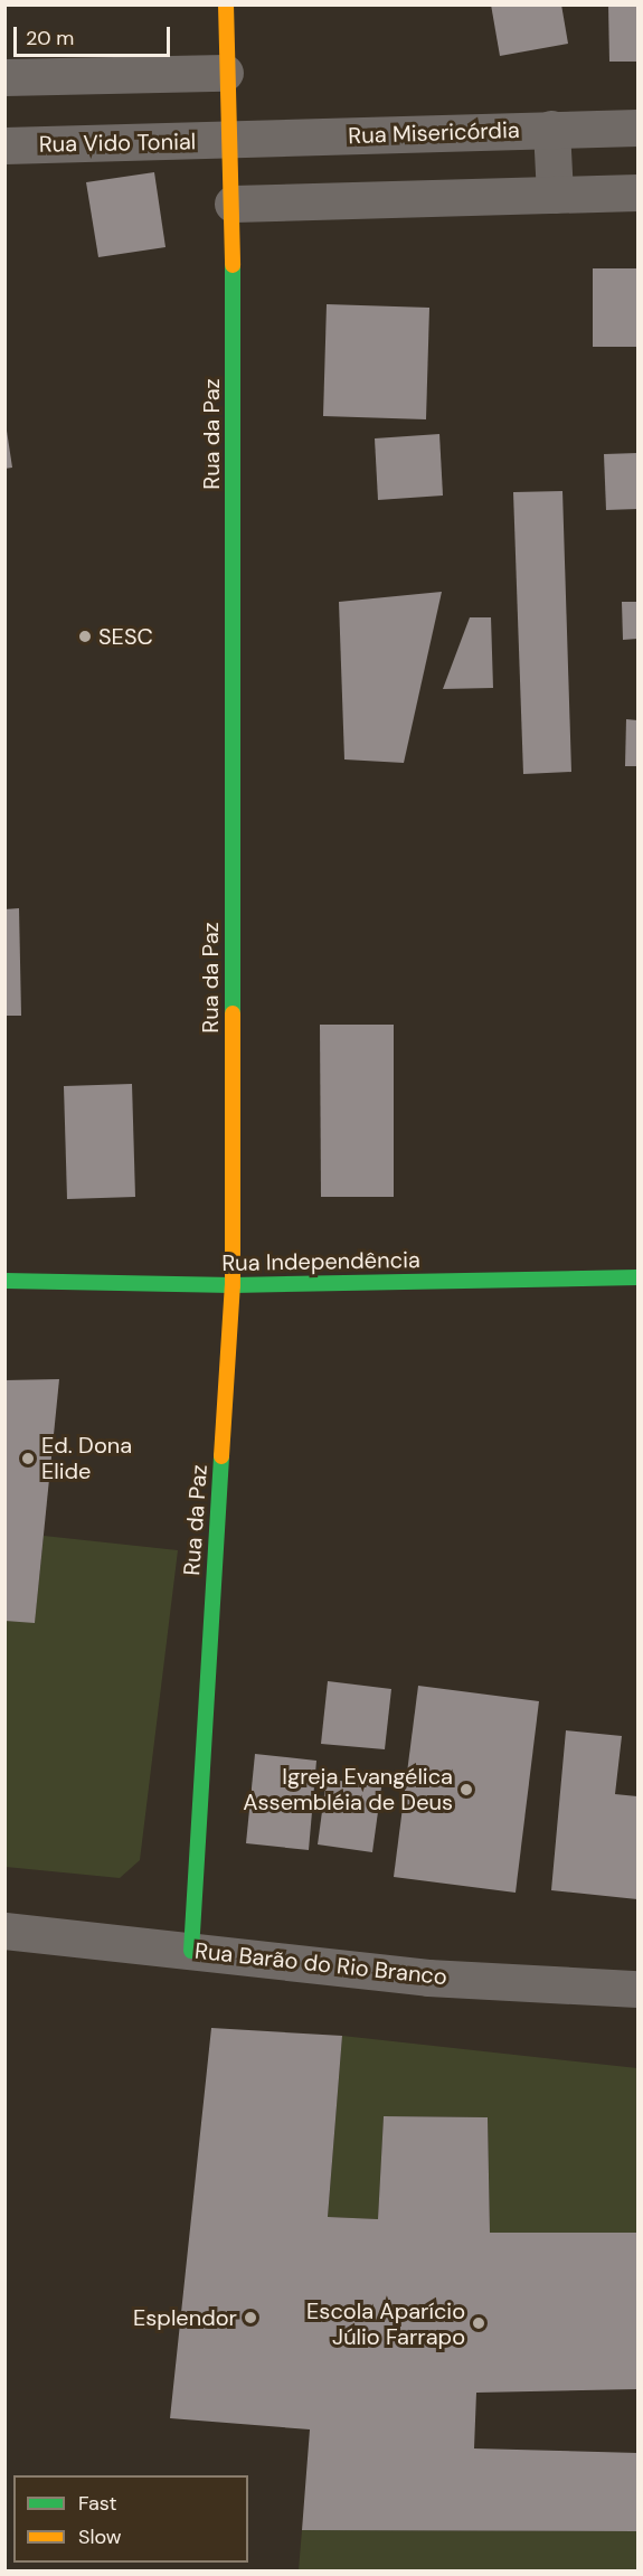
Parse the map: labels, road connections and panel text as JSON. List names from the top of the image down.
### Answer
{
  "streets": {
    "street": [
      "Rua Misericórdia",
      "Rua Vido Tonial",
      "Rua da Paz",
      "Rua Independência",
      "Rua Barão do Rio Branco"
    ]
  },
  "crossings": [
    ["Rua Misericórdia", "Rua Vido Tonial"],
    ["Rua Misericórdia", "Rua da Paz"],
    ["Rua Vido Tonial", "Rua da Paz"],
    ["Rua da Paz", "Rua Independência"],
    ["Rua da Paz", "Rua Barão do Rio Branco"]
  ],
  "places": [
    "SESC",
    "Ed. Dona Elide",
    "Igreja Evangélica Assembléia de Deus",
    "Esplendor",
    "Escola Aparício Júlio Farrapo"
  ],
  "legend": ["Fast", "Slow"],
  "scale_bar": "20 m"
}
